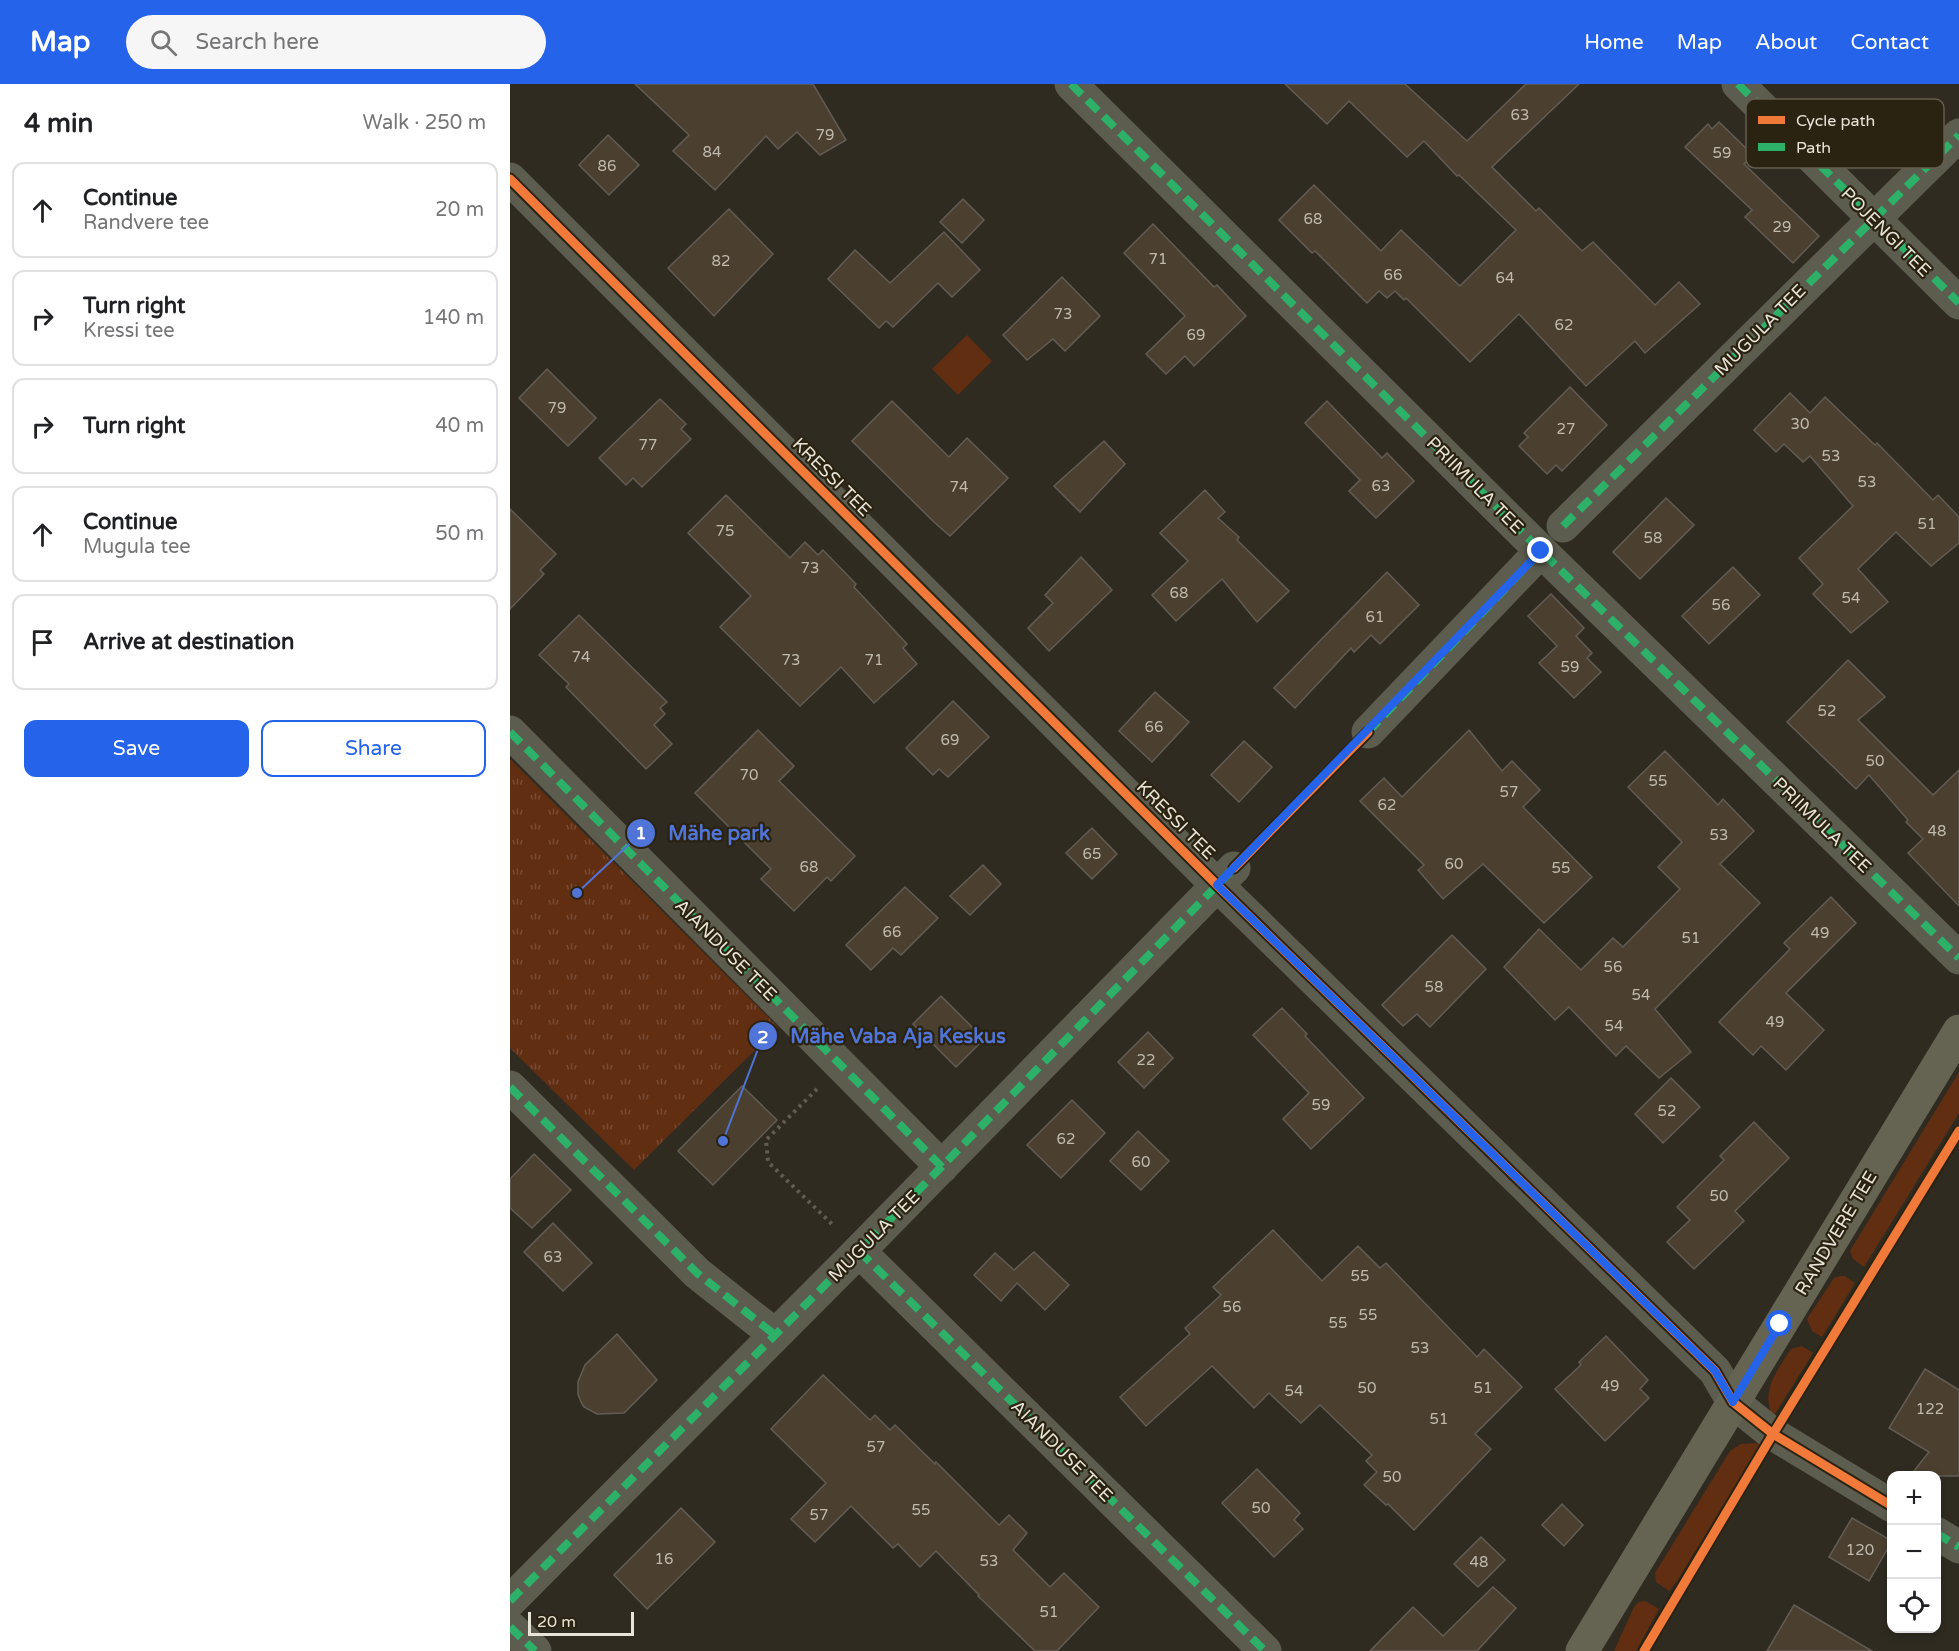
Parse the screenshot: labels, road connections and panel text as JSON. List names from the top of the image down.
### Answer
{
  "streets": {
    "main road": ["RANDVERE TEE"],
    "street": [
      "POJENGI TEE",
      "MUGULA TEE",
      "KRESSI TEE",
      "PRIIMULA TEE",
      "AIANDUSE TEE"
    ]
  },
  "crossings": [
    ["POJENGI TEE", "MUGULA TEE"],
    ["MUGULA TEE", "KRESSI TEE"],
    ["MUGULA TEE", "AIANDUSE TEE"],
    ["KRESSI TEE", "RANDVERE TEE"]
  ],
  "places": ["Mähe park", "Mähe Vaba Aja Keskus"],
  "house_numbers": [
    "63",
    "79",
    "84",
    "59",
    "86",
    "68",
    "29",
    "71",
    "82",
    "66",
    "64",
    "73",
    "62",
    "69",
    "79",
    "30",
    "27",
    "77",
    "53",
    "53",
    "63",
    "74",
    "51",
    "75",
    "58",
    "73",
    "68",
    "54",
    "56",
    "61",
    "74",
    "73",
    "71",
    "59",
    "52",
    "66",
    "69",
    "50",
    "70",
    "55",
    "57",
    "62",
    "48",
    "53",
    "65",
    "60",
    "68",
    "55",
    "66",
    "49",
    "51",
    "56",
    "58",
    "54",
    "49",
    "54",
    "22",
    "59",
    "52",
    "62",
    "60",
    "50",
    "63",
    "55",
    "56",
    "55",
    "55",
    "53",
    "49",
    "50",
    "51",
    "54",
    "122",
    "51",
    "57",
    "50",
    "50",
    "55",
    "57",
    "120",
    "16",
    "53",
    "48",
    "51"
  ],
  "legend": ["Cycle path", "Path"],
  "scale_bar": "20 m",
  "page": {
    "header": "Map",
    "search": "Search here",
    "nav": [
      "Home",
      "Map",
      "About",
      "Contact"
    ],
    "heading": ["4 min", "Walk · 250 m"],
    "list": [
      ["Continue", "Randvere tee", "20 m"],
      ["Turn right", "Kressi tee", "140 m"],
      ["Turn right", "40 m"],
      ["Continue", "Mugula tee", "50 m"],
      "Arrive at destination"
    ],
    "buttons": ["Save", "Share"],
    "map_buttons": ["+", "−"],
    "scale": "20 m"
  }
}
